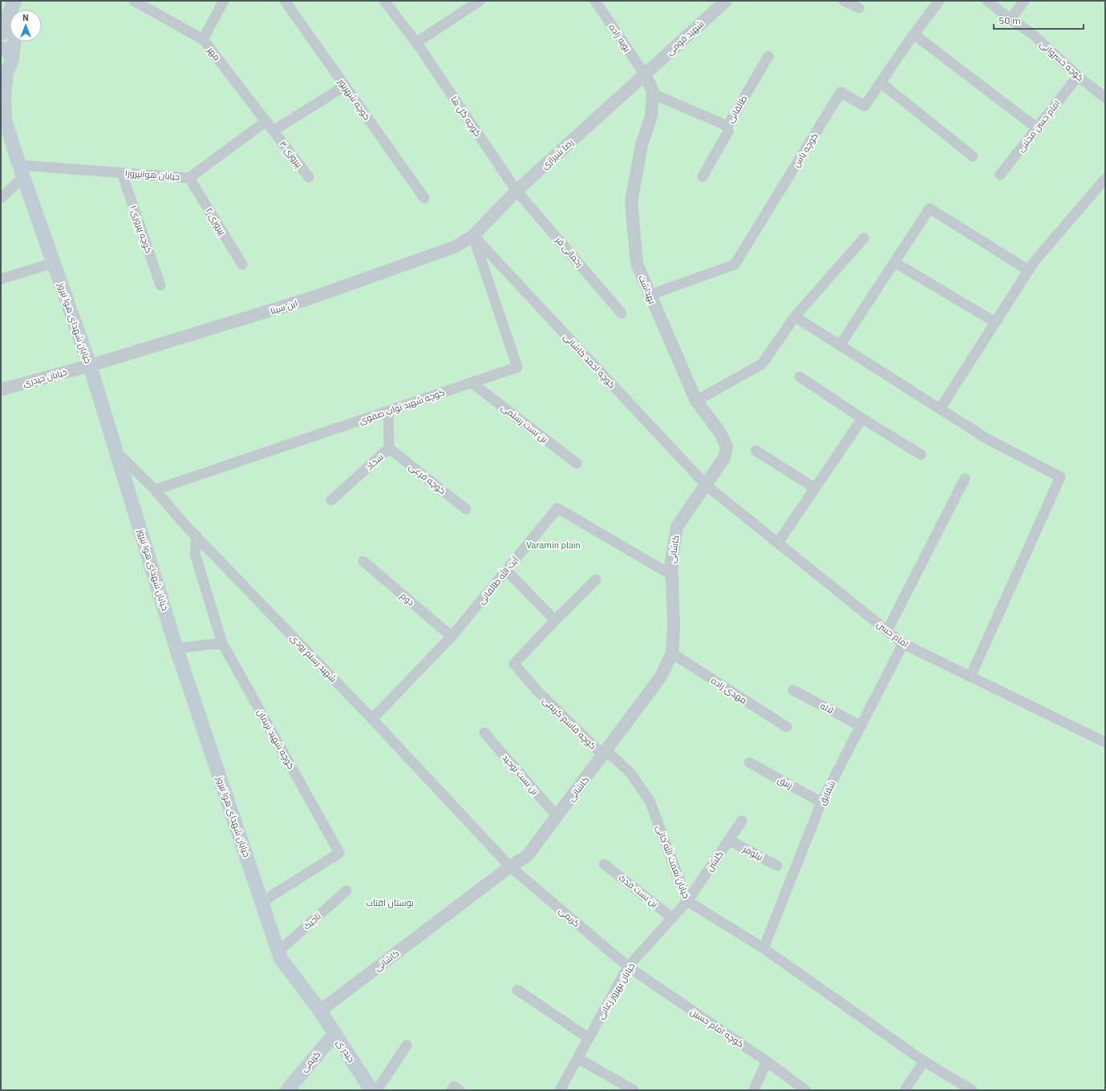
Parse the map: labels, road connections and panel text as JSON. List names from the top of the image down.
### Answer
{
  "streets": {
    "main road": ["خیابان شهدای هوا نیروز", "کریمی", "حیدر ی"],
    "street": [
      "بویه زاده",
      "شهید قومی",
      "مهر",
      "کوچه خسروانی",
      "کوچه شهریور",
      "طالقانی",
      "کوچه گل ها",
      "امام حسن مجتبی",
      "کوچه یاس",
      "پیروزی ۳",
      "رضا شیرازی",
      "حیابان هوانیروز۱",
      "پیروزی ۲",
      "کوچه پیروزی ۱",
      "رحمانی فر",
      "بهداشت",
      "ابن سینا",
      "کوچه احمد کاشانی",
      "خیابان حیدری",
      "کوچه شهید نواب صفوی",
      "بن بست رستمی",
      "سجاد",
      "کوچه فرعی",
      "کاشانی",
      "آیت الله طالقانی",
      "دوم",
      "امام حسن",
      "شهید رستم رودی",
      "مهدی زاده",
      "لاله",
      "کوچه قاسم کریمی",
      "کوچه شهید نریمان",
      "بن بست توحید",
      "زنبق",
      "شقایق",
      "نیلوفر",
      "گلشن",
      "خیابان نعمت الله خانی",
      "بن بست فدک",
      "تاجیک",
      "خیابان بهروز زغابی",
      "کوچه امام حسین"
    ]
  },
  "crossings": [
    ["بویه زاده", "شهید قومی"],
    ["بویه زاده", "رضا شیرازی"],
    ["بویه زاده", "بهداشت"],
    ["شهید قومی", "رضا شیرازی"],
    ["شهید قومی", "بهداشت"],
    ["مهر", "پیروزی ۳"],
    ["مهر", "حیابان هوانیروز۱"],
    ["کوچه خسروانی", "امام حسن مجتبی"],
    ["طالقانی", "بهداشت"],
    ["کوچه گل ها", "رضا شیرازی"],
    ["کوچه گل ها", "رحمانی فر"],
    ["کوچه یاس", "بهداشت"],
    ["رضا شیرازی", "رحمانی فر"],
    ["رضا شیرازی", "بهداشت"],
    ["رضا شیرازی", "ابن سینا"],
    ["رضا شیرازی", "کوچه احمد کاشانی"],
    ["رضا شیرازی", "کوچه شهید نواب صفوی"],
    ["حیابان هوانیروز۱", "پیروزی ۲"],
    ["حیابان هوانیروز۱", "کوچه پیروزی ۱"],
    ["حیابان هوانیروز۱", "خیابان شهدای هوا نیروز"],
    ["بهداشت", "کوچه احمد کاشانی"],
    ["بهداشت", "کاشانی"],
    ["بهداشت", "امام حسن"],
    ["ابن سینا", "خیابان شهدای هوا نیروز"],
    ["ابن سینا", "کوچه احمد کاشانی"],
    ["ابن سینا", "خیابان حیدری"],
    ["ابن سینا", "کوچه شهید نواب صفوی"],
    ["خیابان شهدای هوا نیروز", "خیابان حیدری"],
    ["خیابان شهدای هوا نیروز", "کاشانی"],
    ["خیابان شهدای هوا نیروز", "شهید رستم رودی"],
    ["خیابان شهدای هوا نیروز", "کوچه شهید نریمان"],
    ["خیابان شهدای هوا نیروز", "تاجیک"],
    ["خیابان شهدای هوا نیروز", "حیدر ی"],
    ["کوچه احمد کاشانی", "کوچه شهید نواب صفوی"],
    ["کوچه احمد کاشانی", "کاشانی"],
    ["کوچه احمد کاشانی", "امام حسن"],
    ["کوچه شهید نواب صفوی", "بن بست رستمی"],
    ["کوچه شهید نواب صفوی", "سجاد"],
    ["کوچه شهید نواب صفوی", "شهید رستم رودی"],
    ["سجاد", "کوچه فرعی"],
    ["کاشانی", "آیت الله طالقانی"],
    ["کاشانی", "امام حسن"],
    ["کاشانی", "شهید رستم رودی"],
    ["کاشانی", "مهدی زاده"],
    ["کاشانی", "کوچه قاسم کریمی"],
    ["کاشانی", "بن بست توحید"],
    ["کاشانی", "خیابان نعمت الله خانی"],
    ["کاشانی", "کریمی"],
    ["کاشانی", "حیدر ی"],
    ["آیت الله طالقانی", "دوم"],
    ["آیت الله طالقانی", "شهید رستم رودی"],
    ["امام حسن", "شقایق"],
    ["شهید رستم رودی", "کوچه شهید نریمان"],
    ["شهید رستم رودی", "کریمی"],
    ["لاله", "شقایق"],
    ["کوچه قاسم کریمی", "خیابان نعمت الله خانی"],
    ["زنبق", "شقایق"],
    ["شقایق", "خیابان نعمت الله خانی"],
    ["نیلوفر", "گلشن"],
    ["گلشن", "خیابان نعمت الله خانی"],
    ["گلشن", "خیابان بهروز زغابی"],
    ["خیابان نعمت الله خانی", "خیابان بهروز زغابی"],
    ["بن بست فدک", "خیابان بهروز زغابی"],
    ["کریمی", "خیابان بهروز زغابی"],
    ["کریمی", "کوچه امام حسین"],
    ["کریمی", "حیدر ی"],
    ["خیابان بهروز زغابی", "کوچه امام حسین"]
  ],
  "parks": ["Varamin plain", "بوستان افتاب"],
  "scale_bar": "50 m",
  "north": "top"
}
